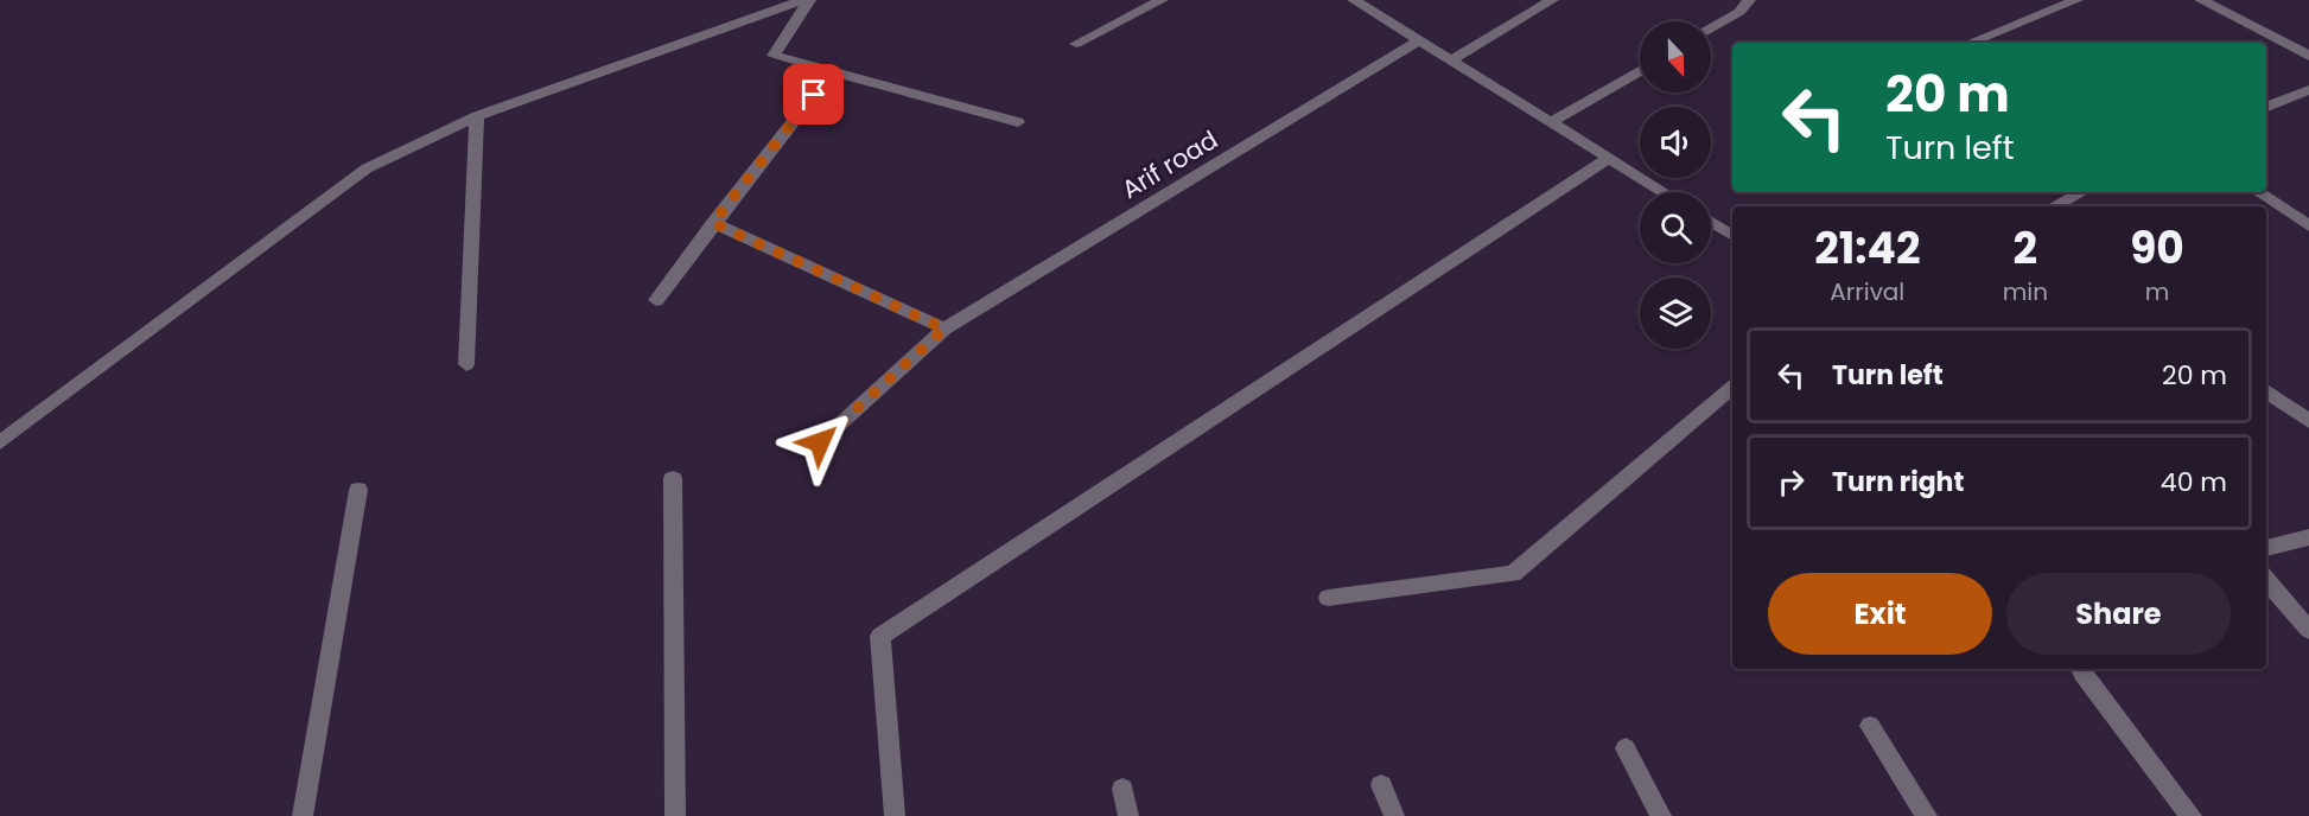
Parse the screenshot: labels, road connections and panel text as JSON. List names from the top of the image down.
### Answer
{
  "streets": {
    "street": ["Arif road"]
  },
  "north": "bottom",
  "page": {
    "turn": ["20 m", "Turn left"],
    "eta": [
      "21:42",
      "Arrival",
      "2",
      "min",
      "90",
      "m"
    ],
    "list": [
      {
        "name": "Turn left",
        "value": "20 m"
      },
      {
        "name": "Turn right",
        "value": "40 m"
      }
    ],
    "buttons": ["Exit", "Share"]
  }
}
